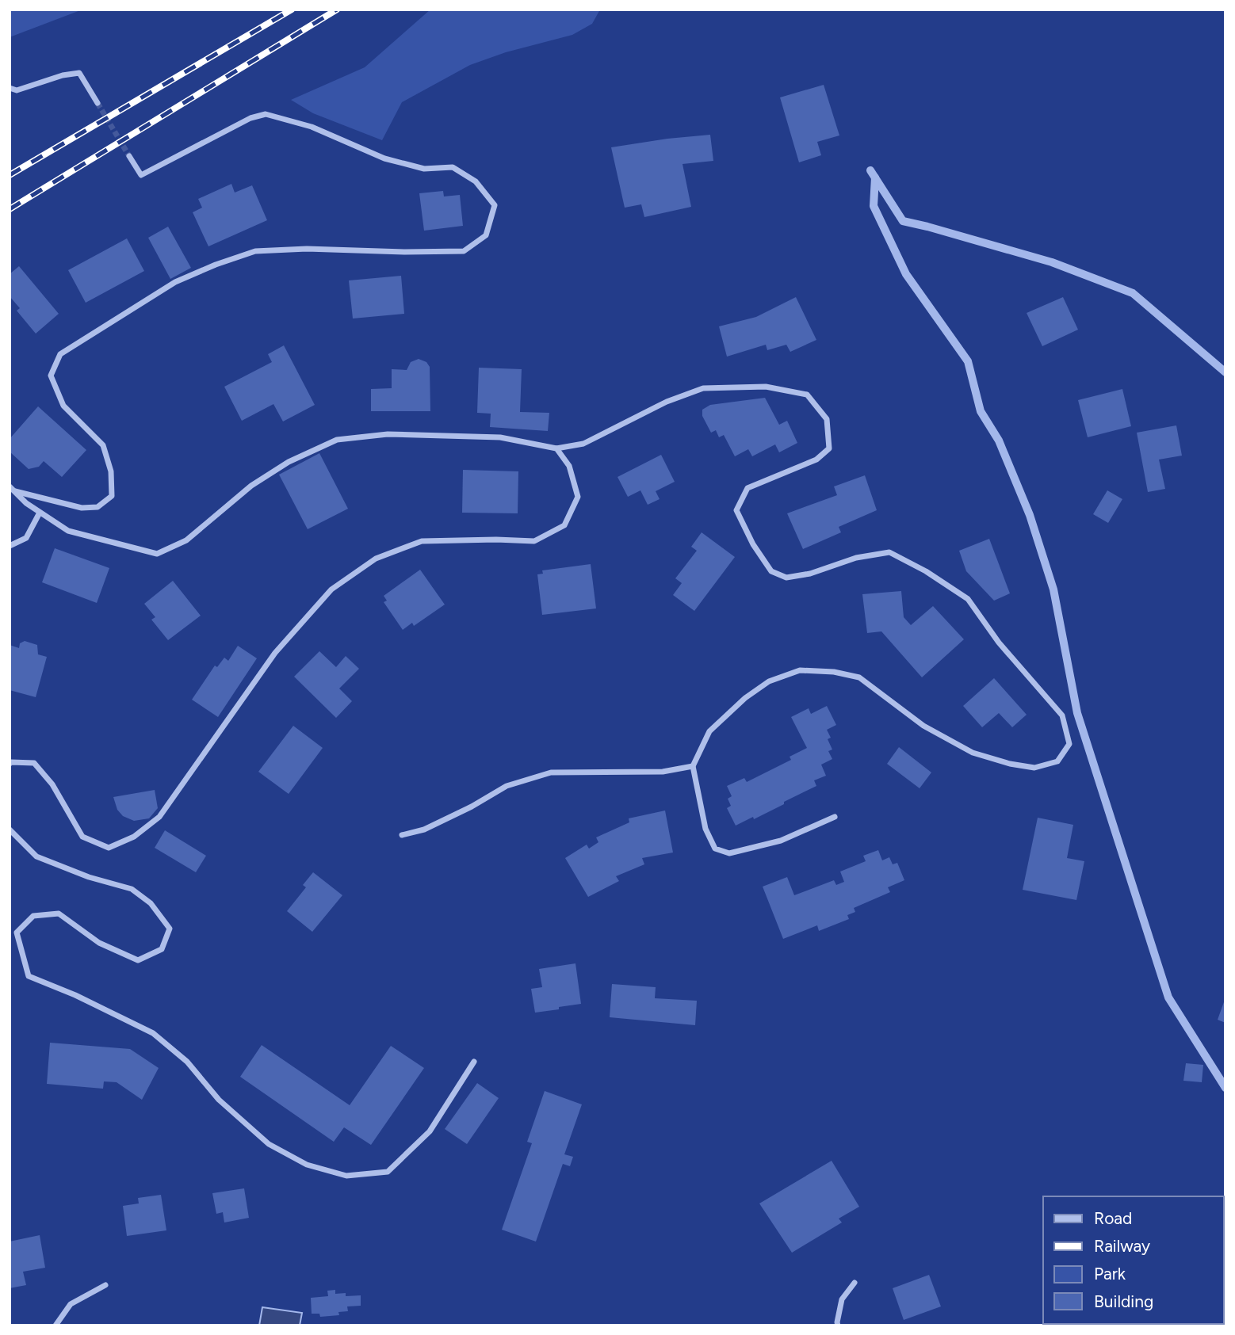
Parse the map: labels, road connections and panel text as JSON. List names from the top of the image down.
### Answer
{
  "legend": [
    "Road",
    "Railway",
    "Park",
    "Building"
  ]
}
